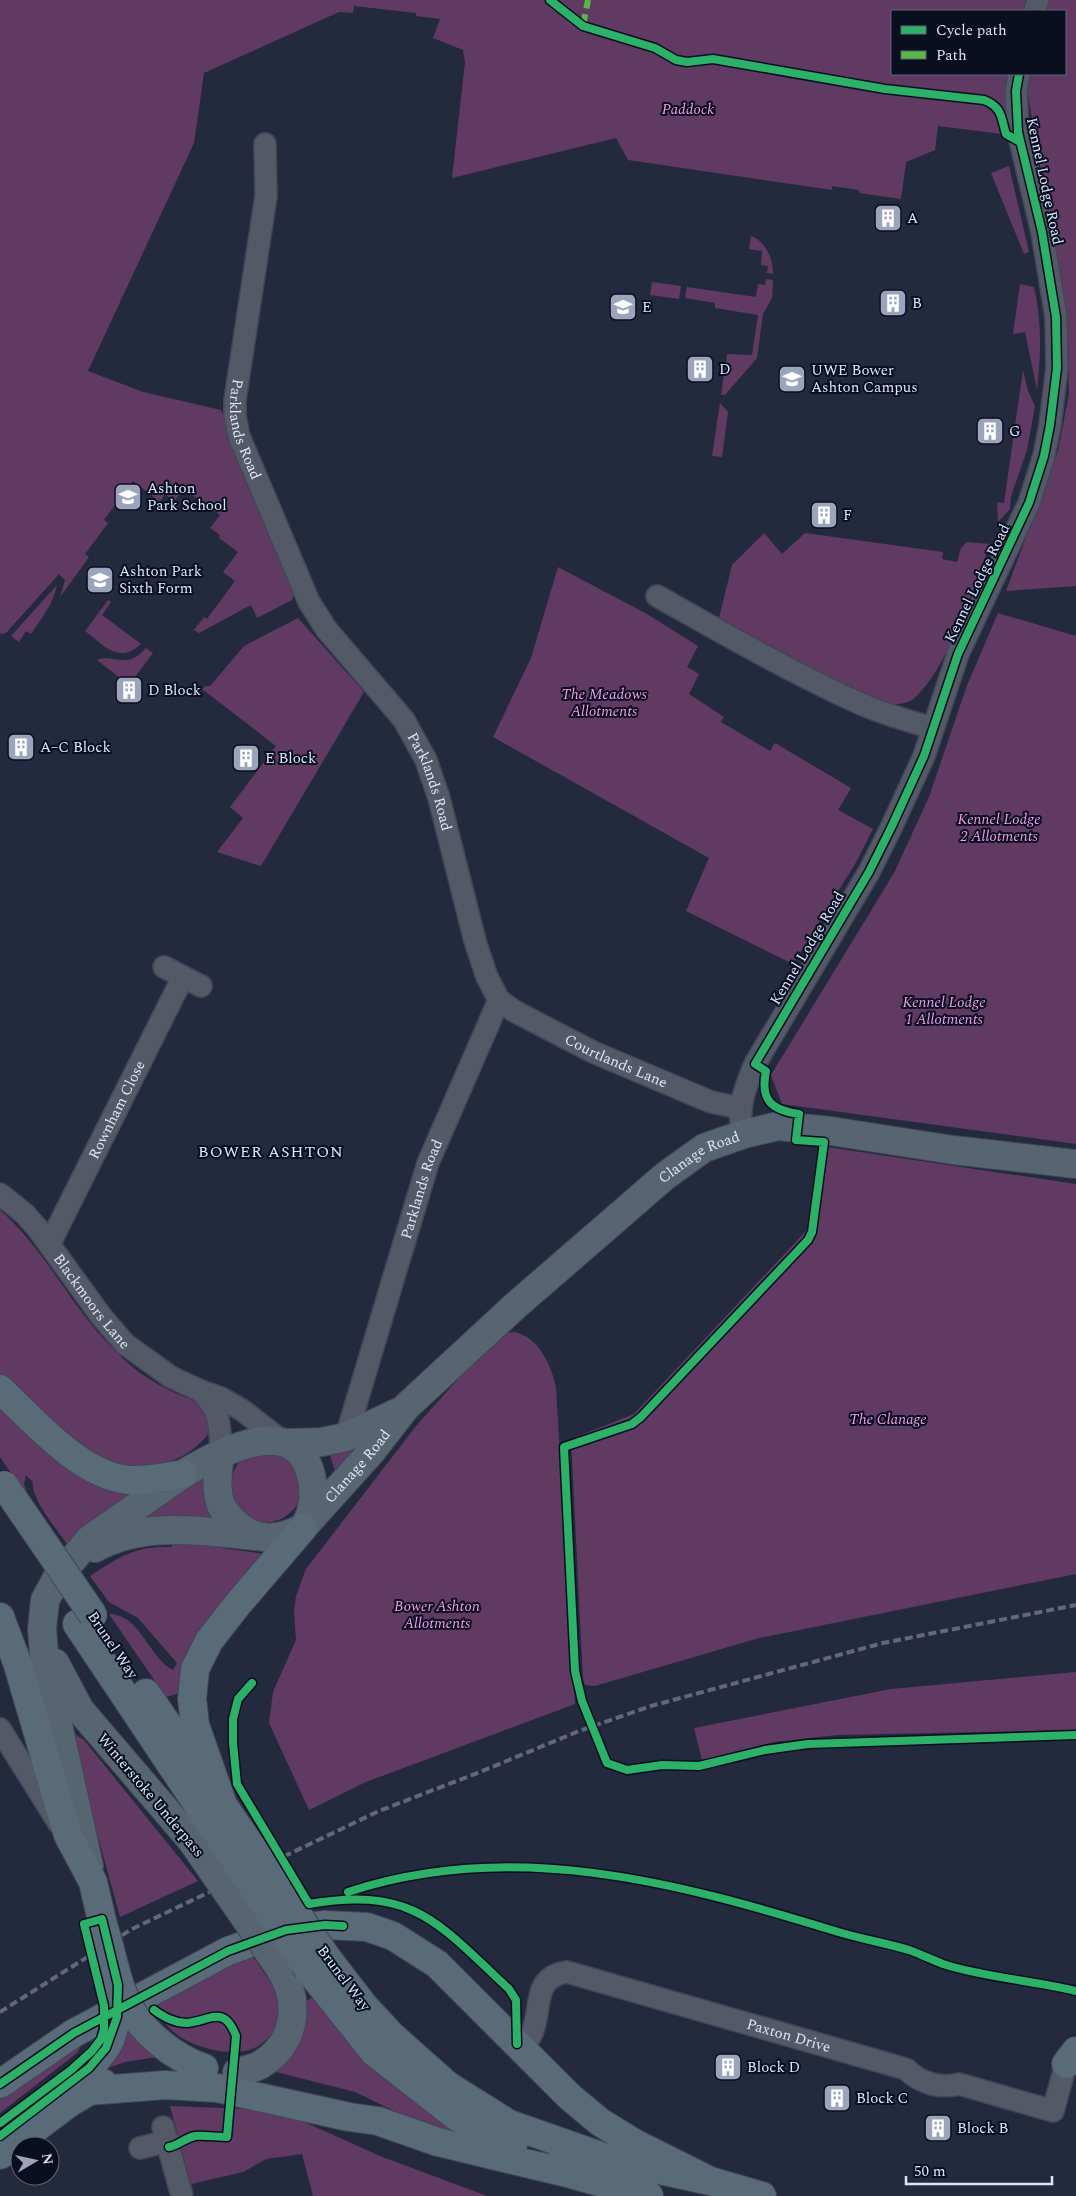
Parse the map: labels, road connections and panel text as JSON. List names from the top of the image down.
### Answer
{
  "streets": {
    "highway": ["Brunel Way", "Winterstoke Underpass"],
    "main road": ["Clanage Road"],
    "street": [
      "Kennel Lodge Road",
      "Parklands Road",
      "Courtlands Lane",
      "Rownham Close",
      "Blackmoors Lane",
      "Paxton Drive"
    ]
  },
  "crossings": [
    ["Kennel Lodge Road", "Courtlands Lane"],
    ["Kennel Lodge Road", "Clanage Road"],
    ["Parklands Road", "Courtlands Lane"],
    ["Parklands Road", "Clanage Road"],
    ["Courtlands Lane", "Clanage Road"],
    ["Rownham Close", "Blackmoors Lane"],
    ["Clanage Road", "Blackmoors Lane"],
    ["Clanage Road", "Winterstoke Underpass"],
    ["Blackmoors Lane", "Winterstoke Underpass"],
    ["Brunel Way", "Winterstoke Underpass"]
  ],
  "districts": ["BOWER ASHTON"],
  "parks": [
    "Paddock",
    "The Meadows Allotments",
    "Kennel Lodge 2 Allotments",
    "Kennel Lodge 1 Allotments",
    "The Clanage",
    "Bower Ashton Allotments"
  ],
  "places": {
    "building": [
      "A",
      "B",
      "D",
      "G",
      "F",
      "D Block",
      "A–C Block",
      "E Block",
      "Block D",
      "Block C",
      "Block B"
    ],
    "school or university": [
      "E",
      "UWE Bower Ashton Campus",
      "Ashton Park School",
      "Ashton Park Sixth Form"
    ]
  },
  "legend": ["Cycle path", "Path"],
  "scale_bar": "50 m",
  "north": "right"
}
